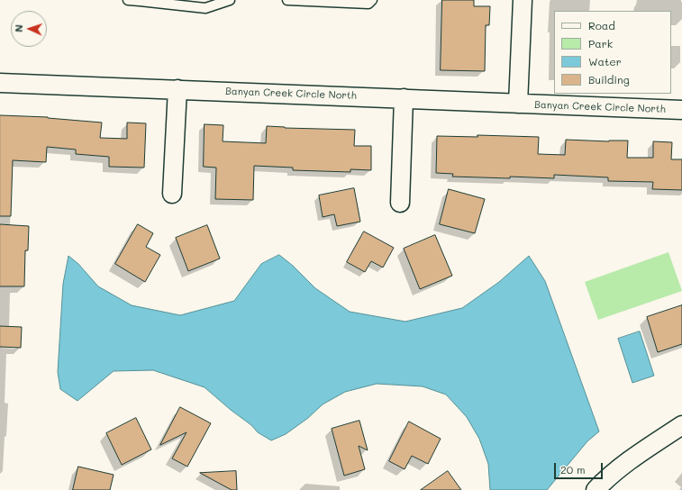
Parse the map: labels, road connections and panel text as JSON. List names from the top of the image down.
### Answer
{
  "streets": {
    "street": ["Banyan Creek Circle North"]
  },
  "legend": [
    "Road",
    "Park",
    "Water",
    "Building"
  ],
  "scale_bar": "20 m",
  "north": "left"
}
